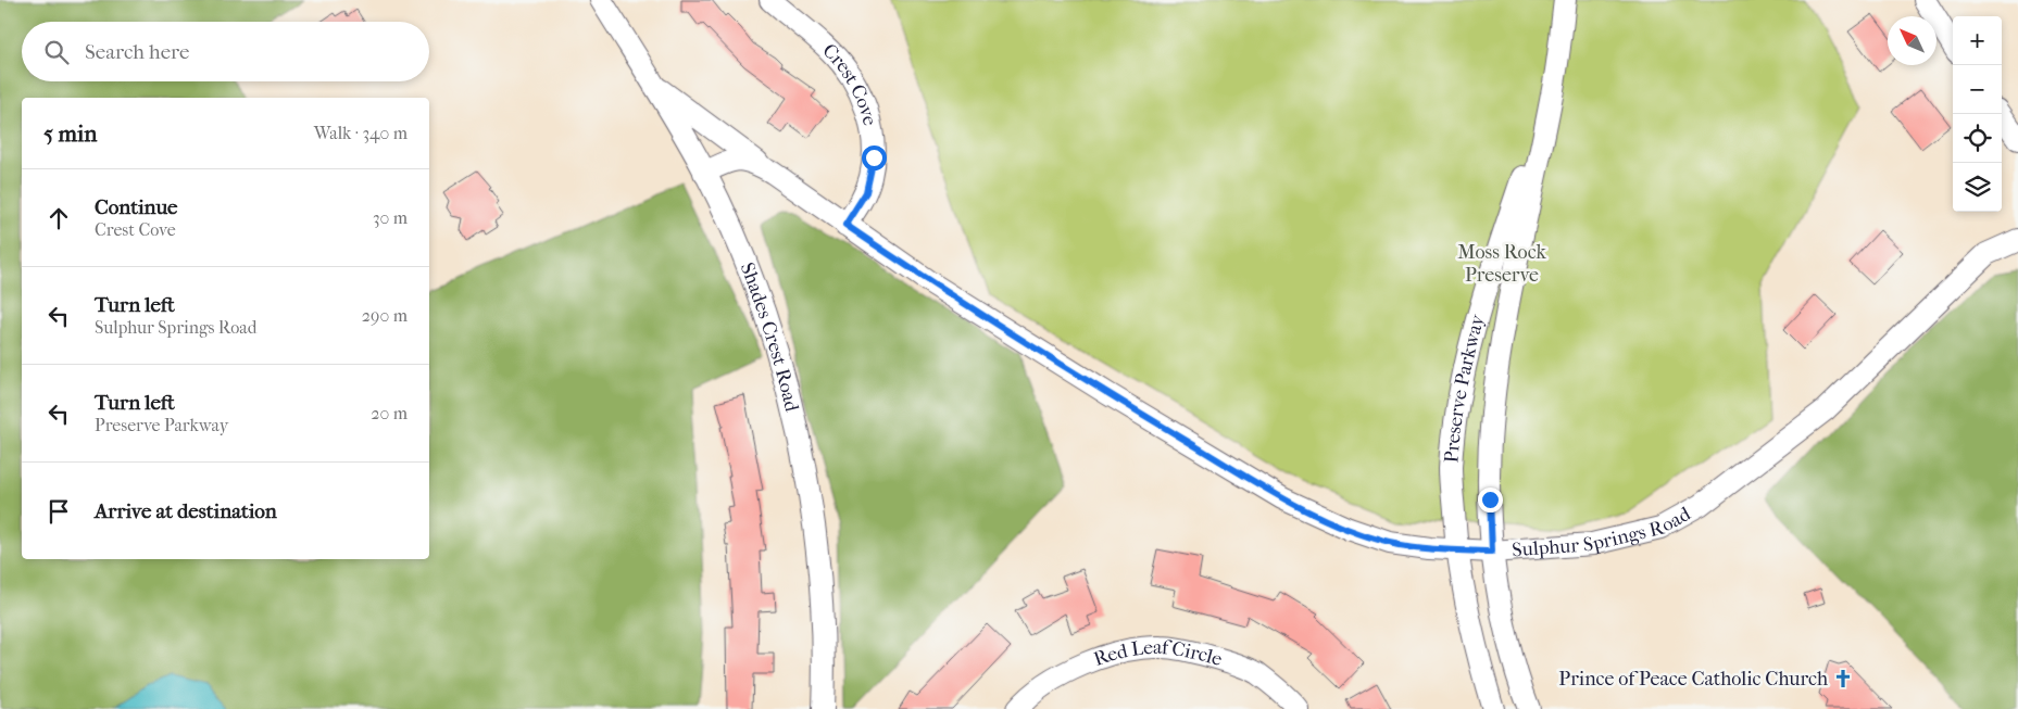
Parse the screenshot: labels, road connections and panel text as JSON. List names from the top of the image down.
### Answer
{
  "streets": {
    "street": [
      "Crest Cove",
      "Shades Crest Road",
      "Preserve Parkway",
      "Sulphur Springs Road",
      "Red Leaf Circle"
    ]
  },
  "crossings": [
    ["Crest Cove", "Sulphur Springs Road"],
    ["Shades Crest Road", "Sulphur Springs Road"],
    ["Preserve Parkway", "Sulphur Springs Road"]
  ],
  "parks": ["Moss Rock Preserve"],
  "places": {
    "church": ["Prince of Peace Catholic Church"]
  },
  "north": "top left",
  "page": {
    "map_buttons": ["+", "−"],
    "search": "Search here",
    "heading": ["5 min", "Walk · 340 m"],
    "list": [
      ["Continue", "Crest Cove", "30 m"],
      ["Turn left", "Sulphur Springs Road", "290 m"],
      ["Turn left", "Preserve Parkway", "20 m"],
      "Arrive at destination"
    ]
  }
}
